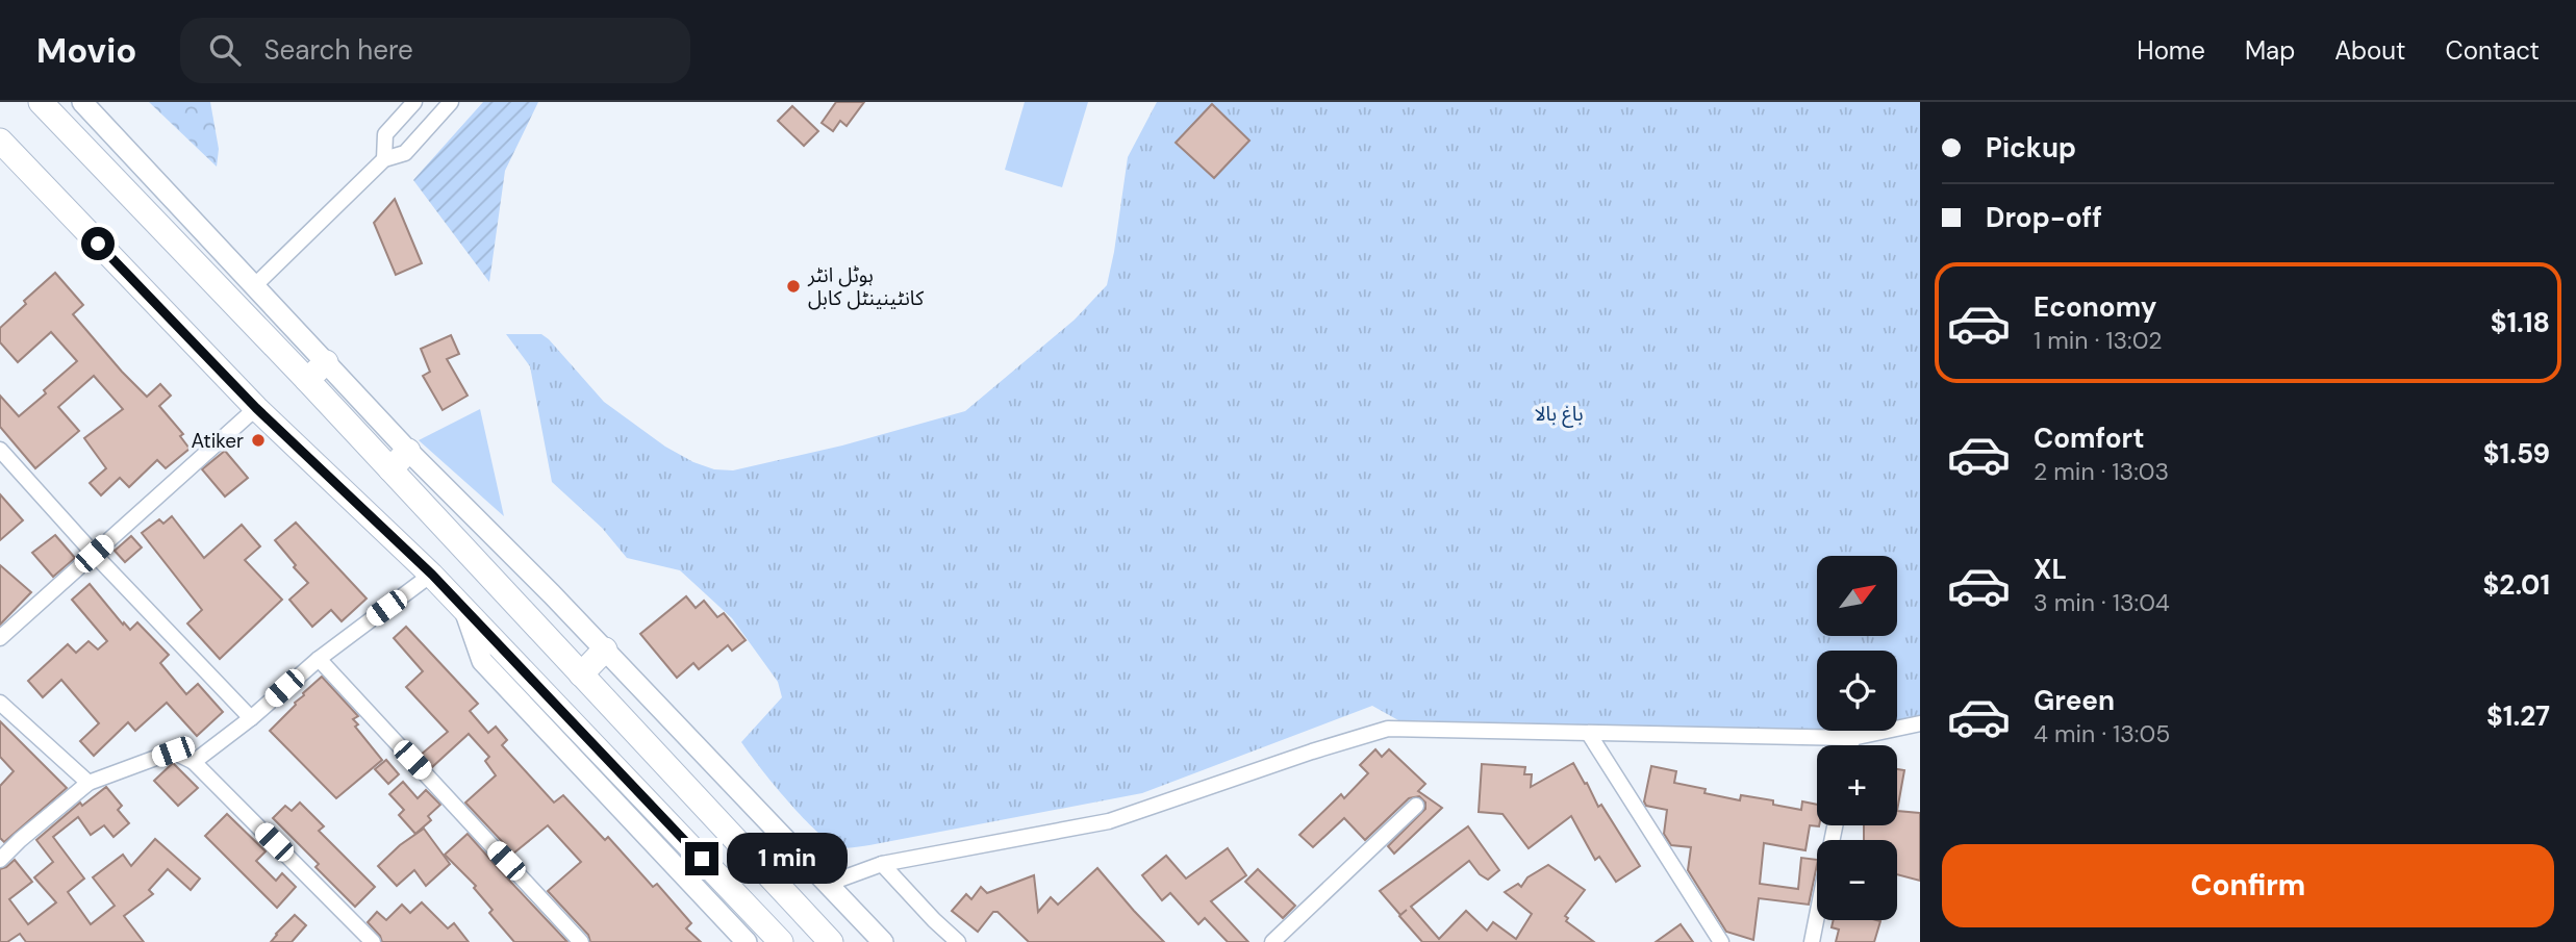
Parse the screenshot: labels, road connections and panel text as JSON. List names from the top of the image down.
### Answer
{
  "parks": ["باغ بالا"],
  "places": ["ہوٹل انٹر کانٹینینٹل کابل", "Atiker"],
  "north": "top right",
  "page": {
    "header": "Movio",
    "search": "Search here",
    "nav": [
      "Home",
      "Map",
      "About",
      "Contact"
    ],
    "banner": ["Pickup", "Drop-off"],
    "list": [
      {
        "name": "Economy",
        "note": "1 min · 13:02",
        "value": "$1.18"
      },
      {
        "name": "Comfort",
        "note": "2 min · 13:03",
        "value": "$1.59"
      },
      {
        "name": "XL",
        "note": "3 min · 13:04",
        "value": "$2.01"
      },
      {
        "name": "Green",
        "note": "4 min · 13:05",
        "value": "$1.27"
      }
    ],
    "map_buttons": ["+", "−"],
    "buttons": "Confirm",
    "bubble": "1 min"
  }
}
